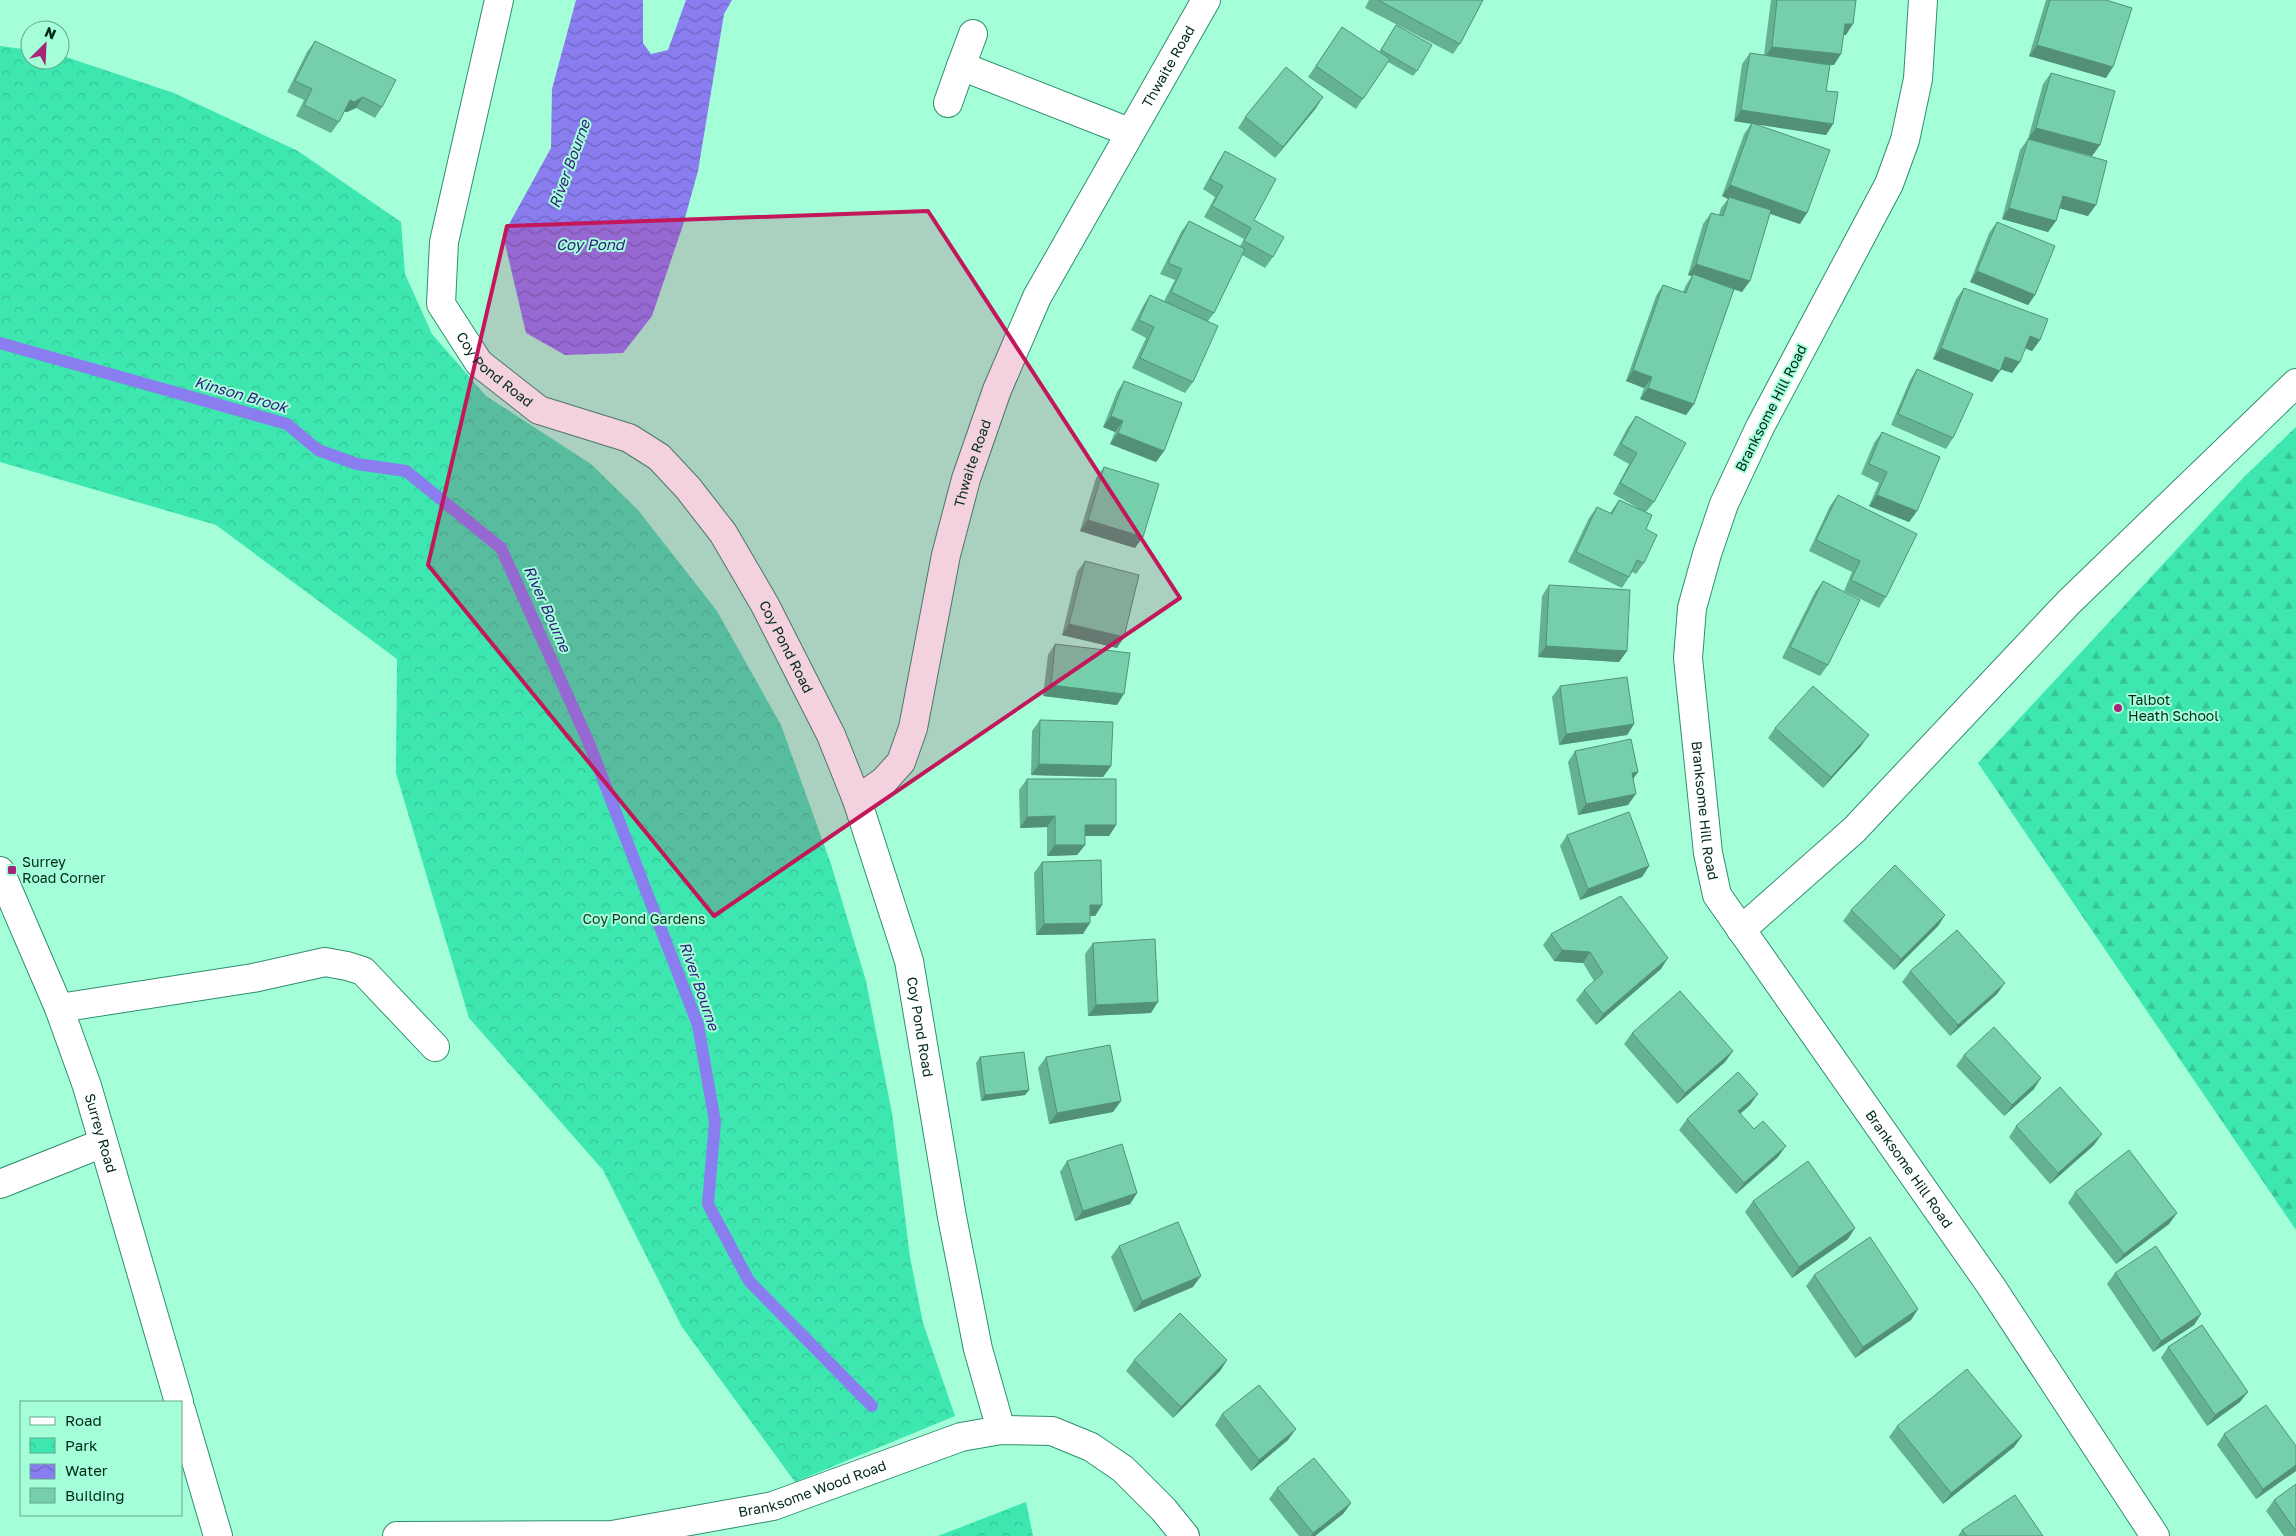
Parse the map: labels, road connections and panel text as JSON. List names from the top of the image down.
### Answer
{
  "streets": {
    "street": [
      "Thwaite Road",
      "Coy Pond Road",
      "Branksome Hill Road",
      "Surrey Road",
      "Branksome Wood Road"
    ]
  },
  "crossings": [
    ["Thwaite Road", "Coy Pond Road"],
    ["Coy Pond Road", "Branksome Wood Road"]
  ],
  "water": ["River Bourne", "Coy Pond", "Kinson Brook"],
  "parks": ["Coy Pond Gardens"],
  "places": {
    "other": ["Talbot Heath School"],
    "transit": ["Surrey Road Corner"]
  },
  "legend": [
    "Road",
    "Park",
    "Water",
    "Building"
  ],
  "north": "top right"
}
